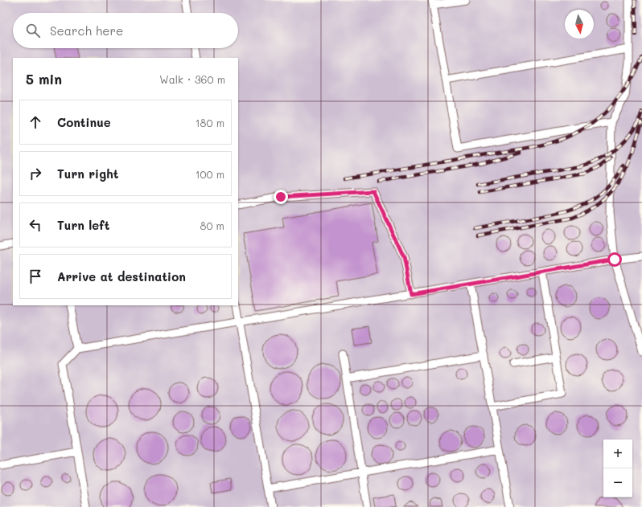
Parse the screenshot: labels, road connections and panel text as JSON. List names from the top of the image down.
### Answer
{
  "north": "bottom",
  "page": {
    "search": "Search here",
    "heading": ["5 min", "Walk · 360 m"],
    "list": [
      ["Continue", "180 m"],
      ["Turn right", "100 m"],
      ["Turn left", "80 m"],
      "Arrive at destination"
    ],
    "map_buttons": ["+", "−"]
  }
}
